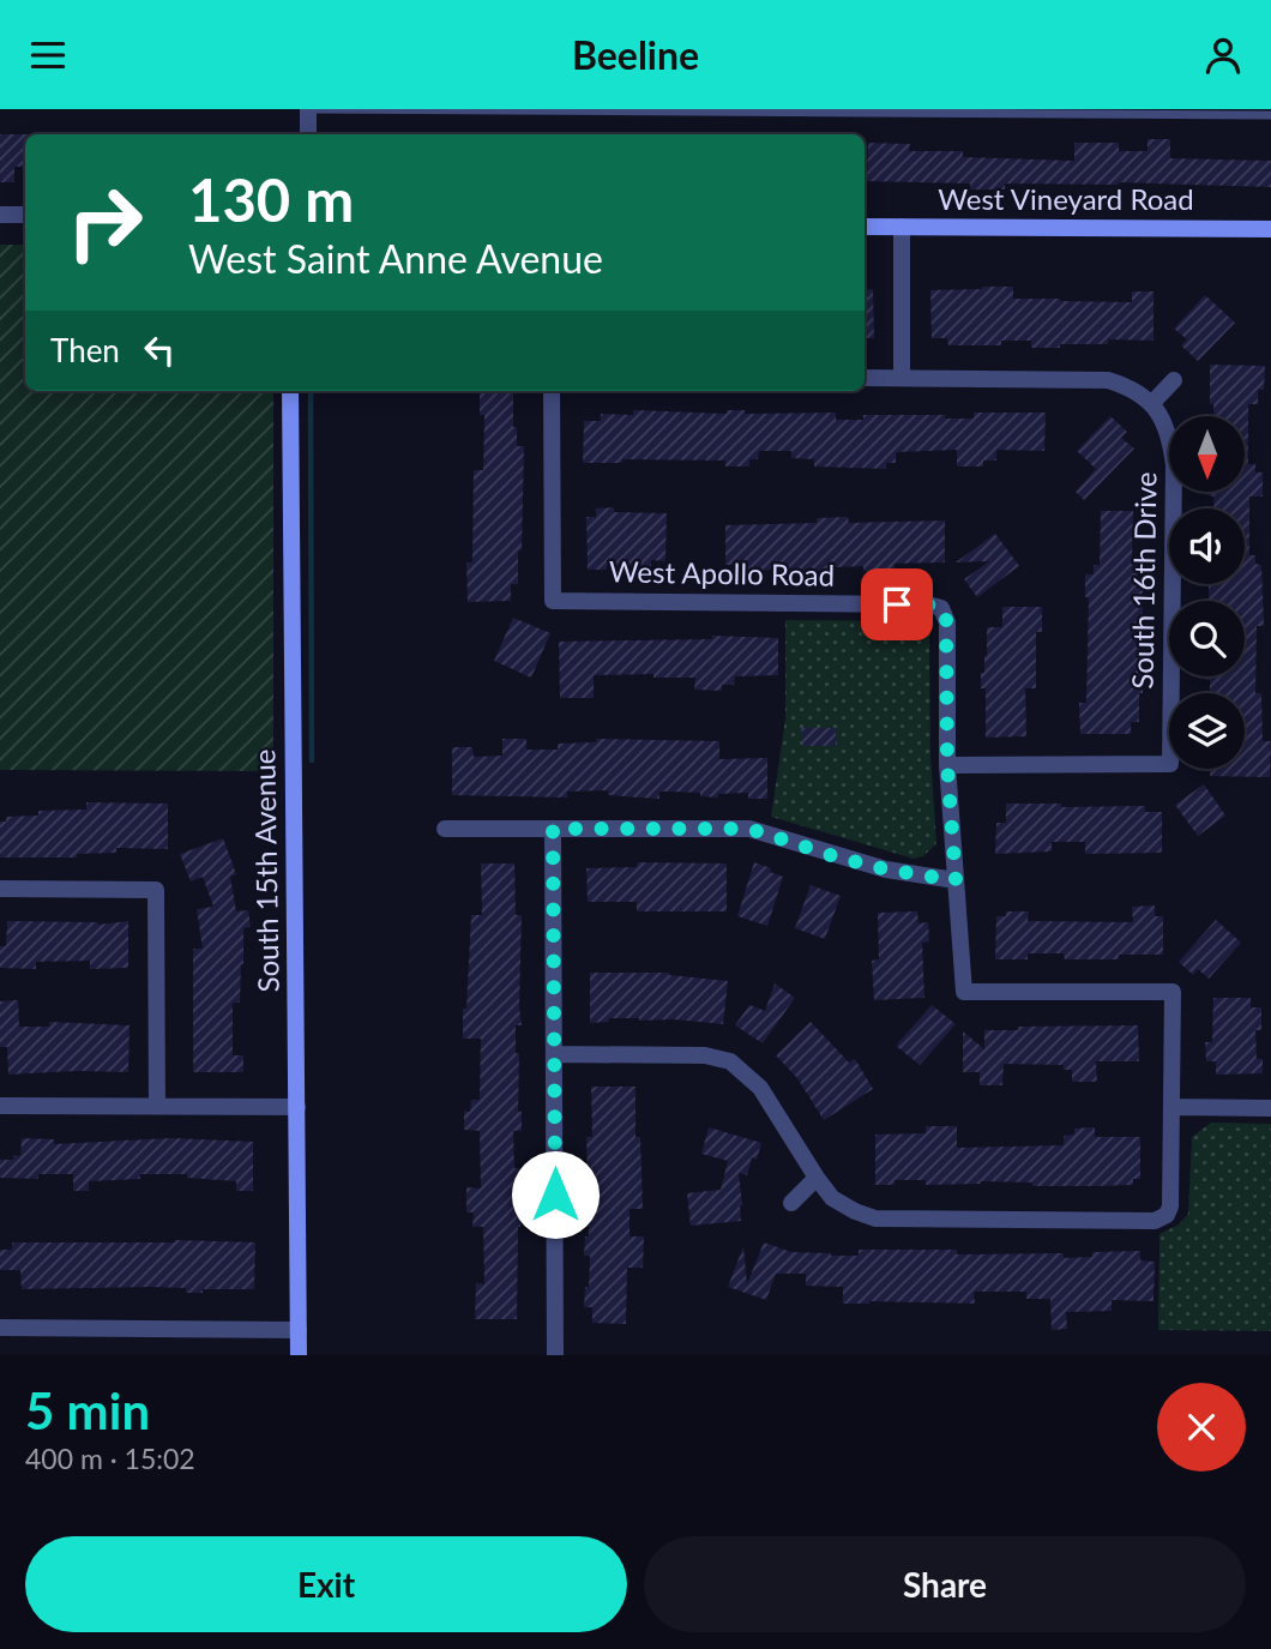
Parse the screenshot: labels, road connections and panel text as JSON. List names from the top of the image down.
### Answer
{
  "streets": {
    "street": [
      "West Vineyard Road",
      "West Apollo Road",
      "South 16th Drive",
      "South 15th Avenue"
    ]
  },
  "crossings": [
    ["West Apollo Road", "South 16th Drive"]
  ],
  "north": "bottom",
  "page": {
    "header": "Beeline",
    "turn": ["130 m", "West Saint Anne Avenue"],
    "then": "Then",
    "heading": ["5 min", "400 m · 15:02"],
    "buttons": ["Exit", "Share"]
  }
}
